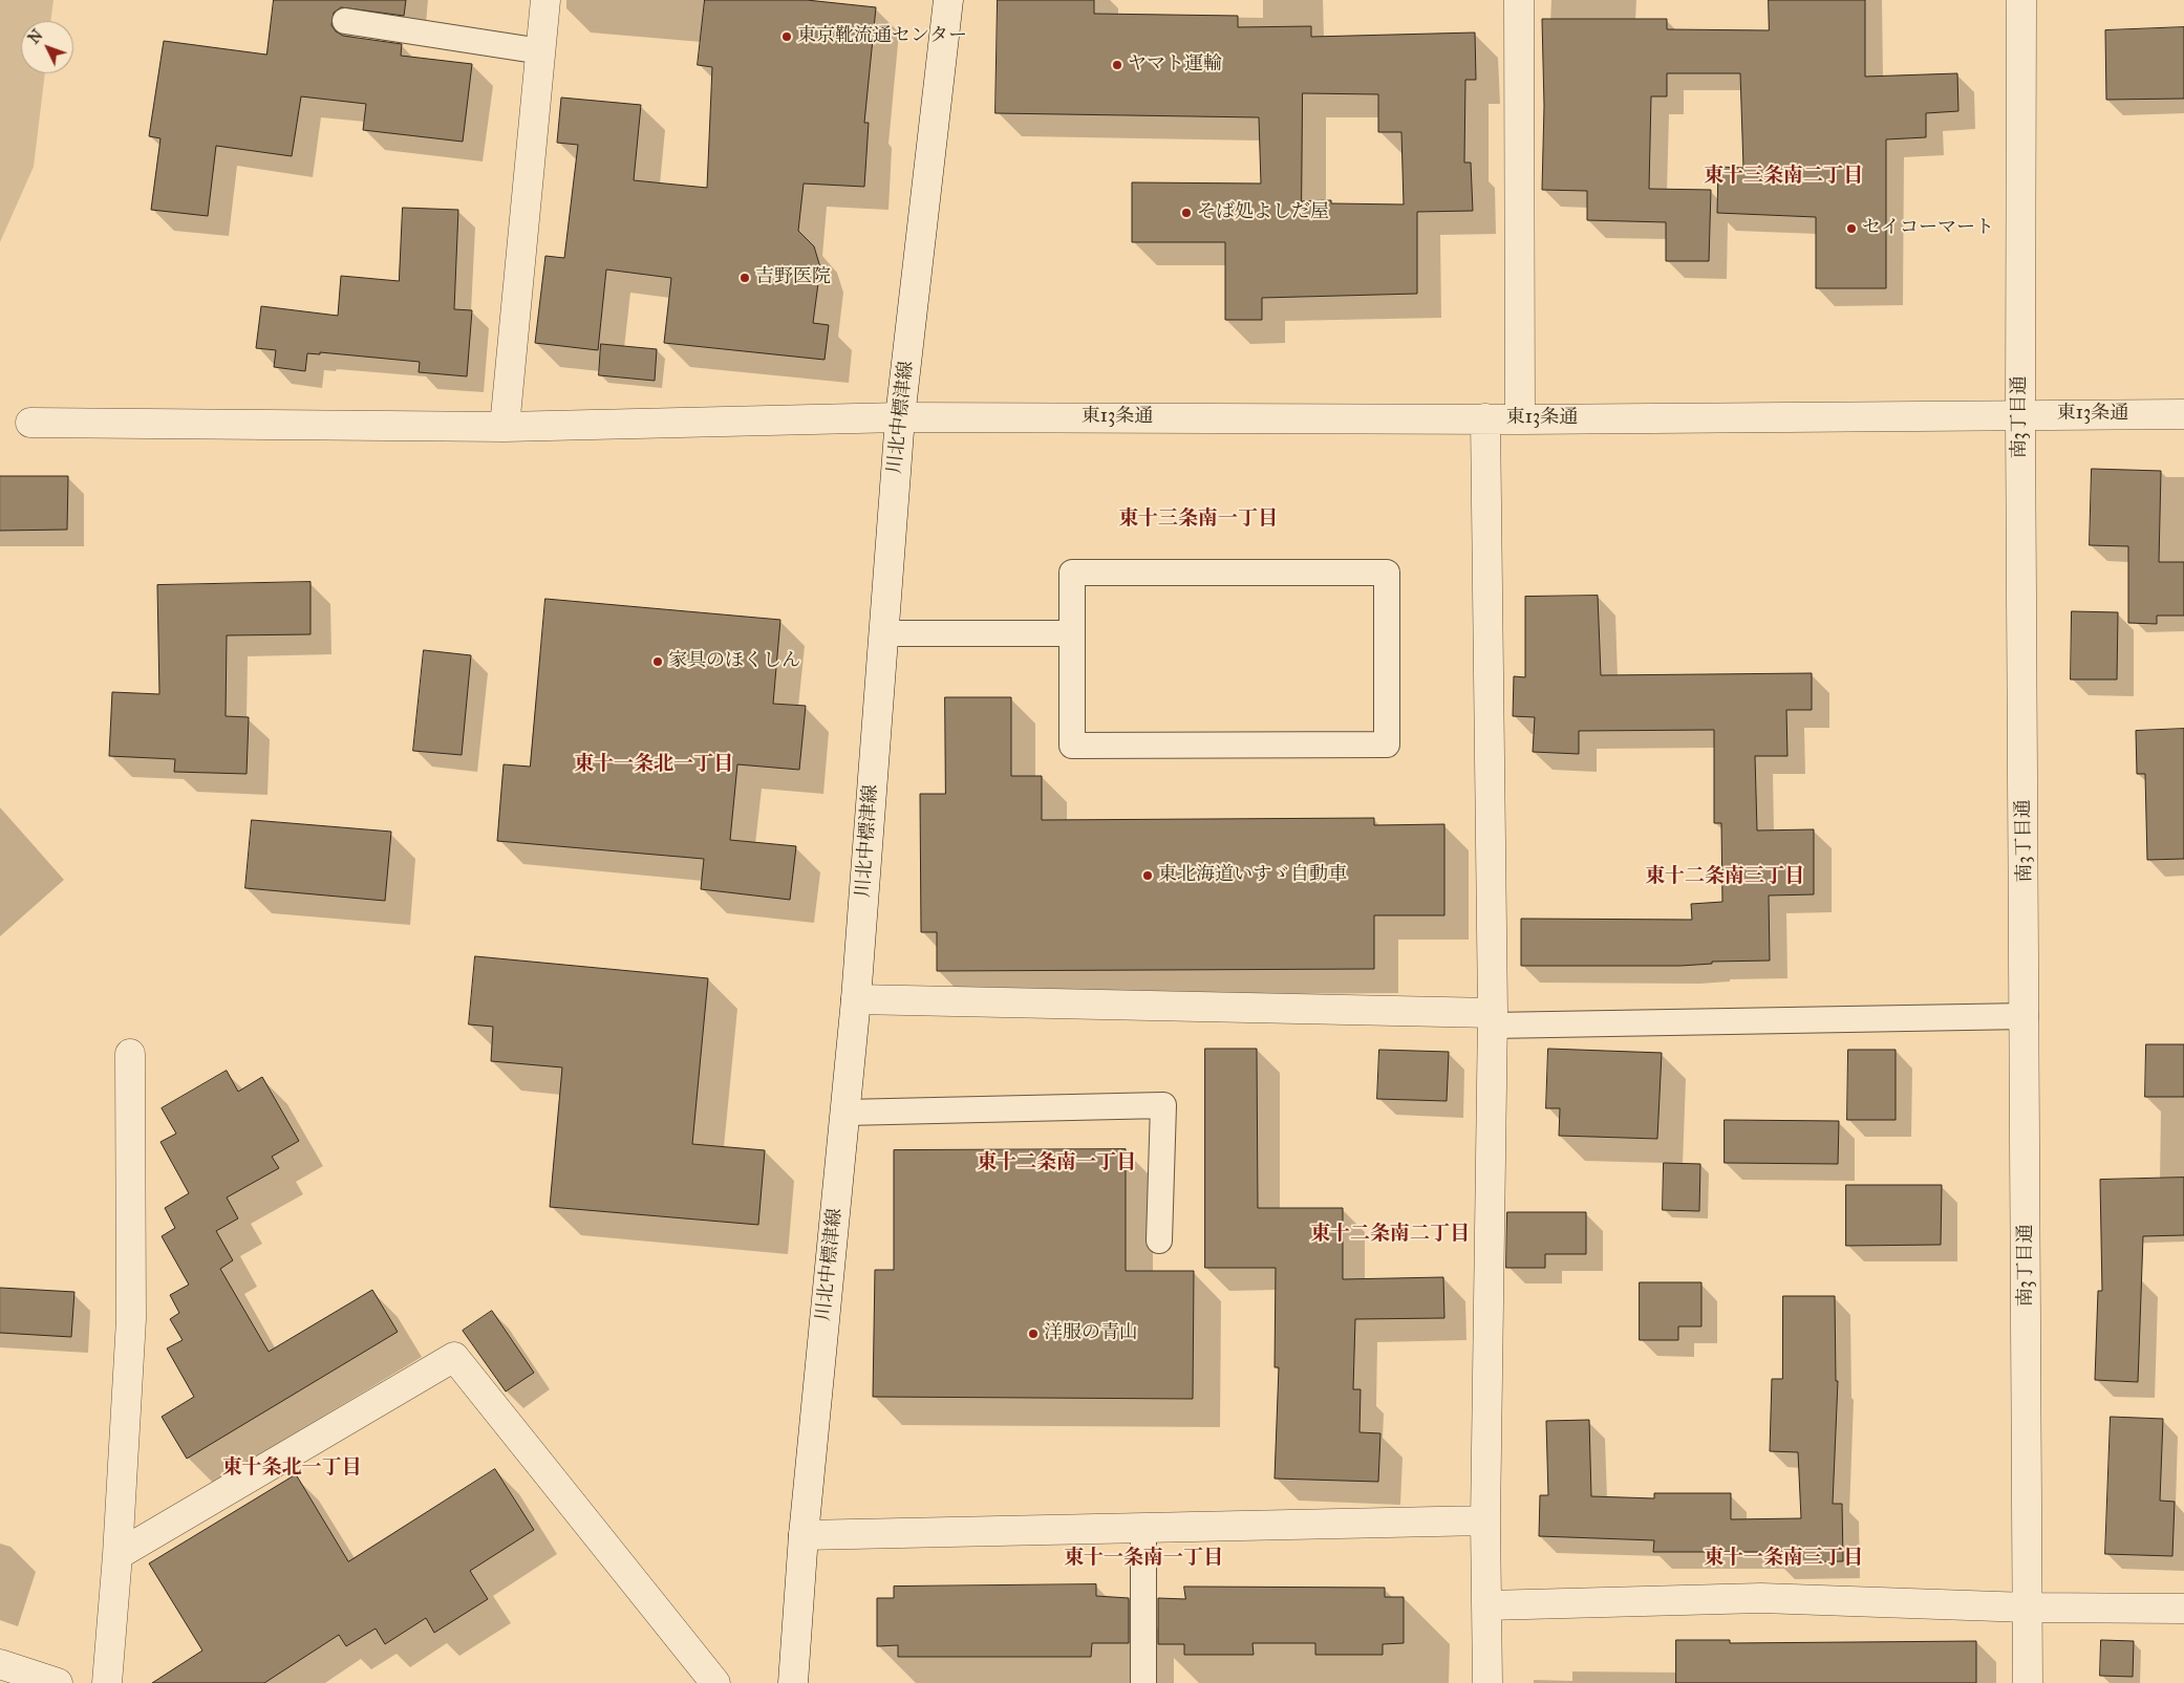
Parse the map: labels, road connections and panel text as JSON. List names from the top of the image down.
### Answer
{
  "streets": {
    "street": ["東13条通", "川北中標津線", "南3丁目通"]
  },
  "crossings": [
    ["東13条通", "川北中標津線"],
    ["東13条通", "南3丁目通"]
  ],
  "districts": [
    "東十三条南二丁目",
    "東十三条南一丁目",
    "東十一条北一丁目",
    "東十二条南三丁目",
    "東十二条南一丁目",
    "東十二条南二丁目",
    "東十条北一丁目",
    "東十一条南一丁目",
    "東十一条南三丁目"
  ],
  "places": [
    "東京靴流通センター",
    "ヤマト運輸",
    "そば処よしだ屋",
    "セイコーマート",
    "吉野医院",
    "家具のほくしん",
    "東北海道いすゞ自動車",
    "洋服の青山"
  ],
  "north": "top left"
}
